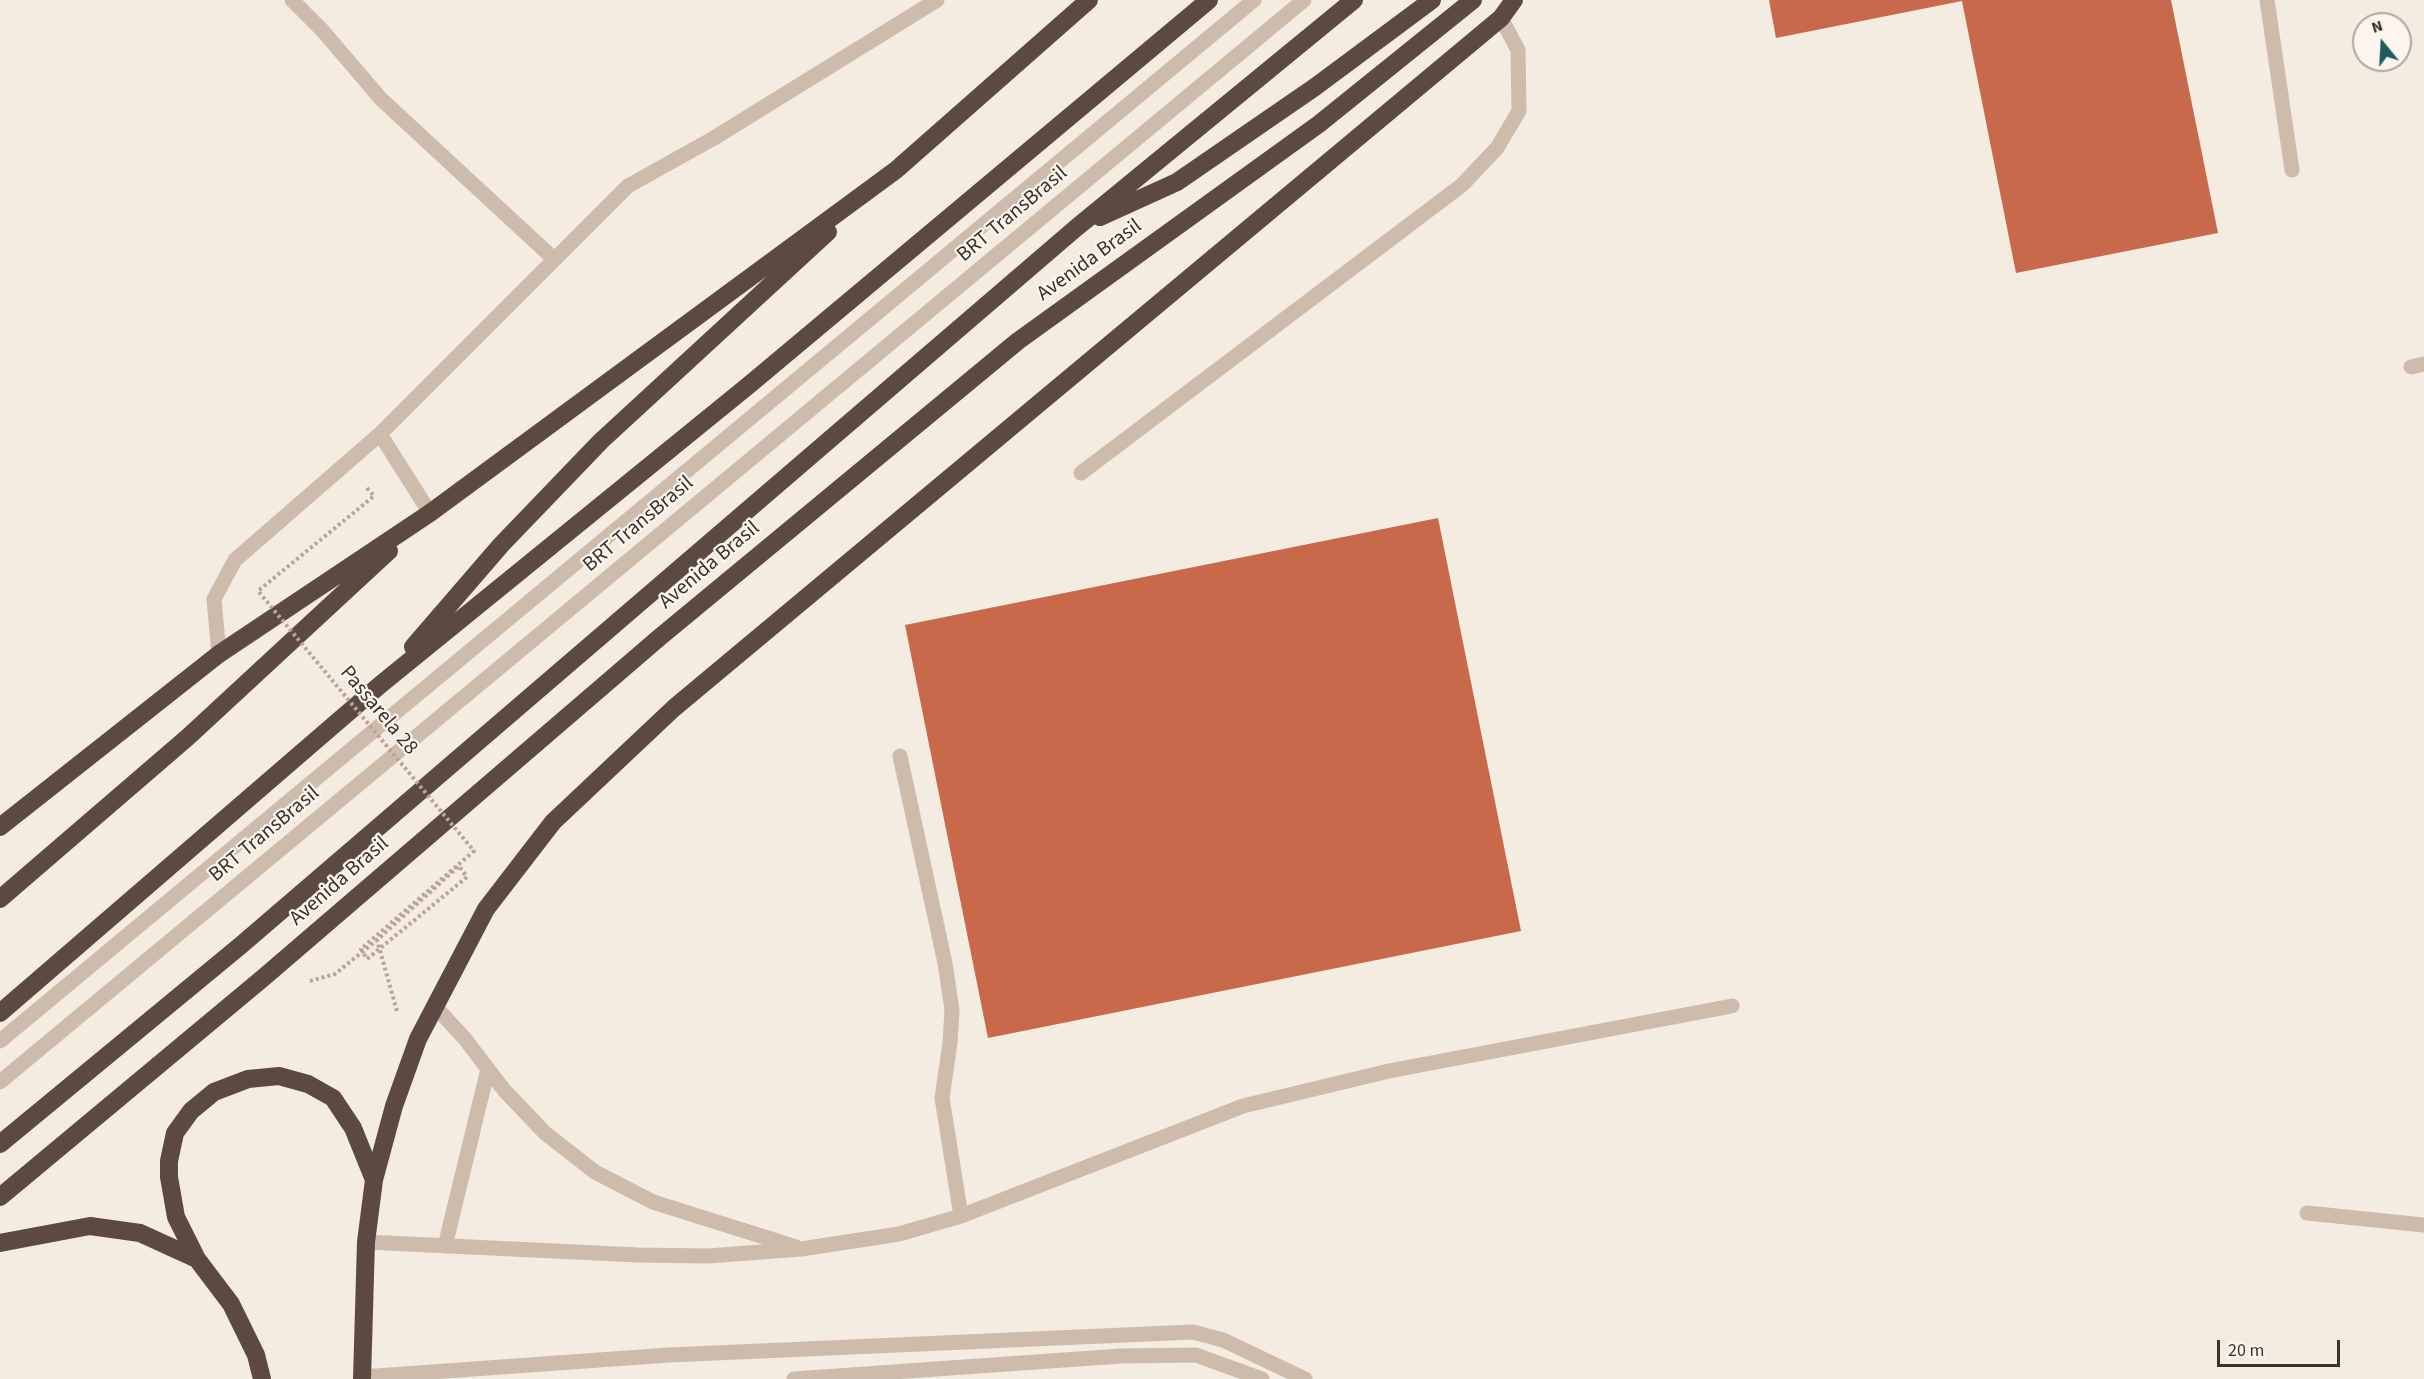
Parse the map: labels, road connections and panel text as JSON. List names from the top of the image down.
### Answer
{
  "streets": {
    "highway": ["Avenida Brasil"],
    "street": ["BRT TransBrasil"],
    "path": ["Passarela 28"]
  },
  "scale_bar": "20 m",
  "north": "top"
}
